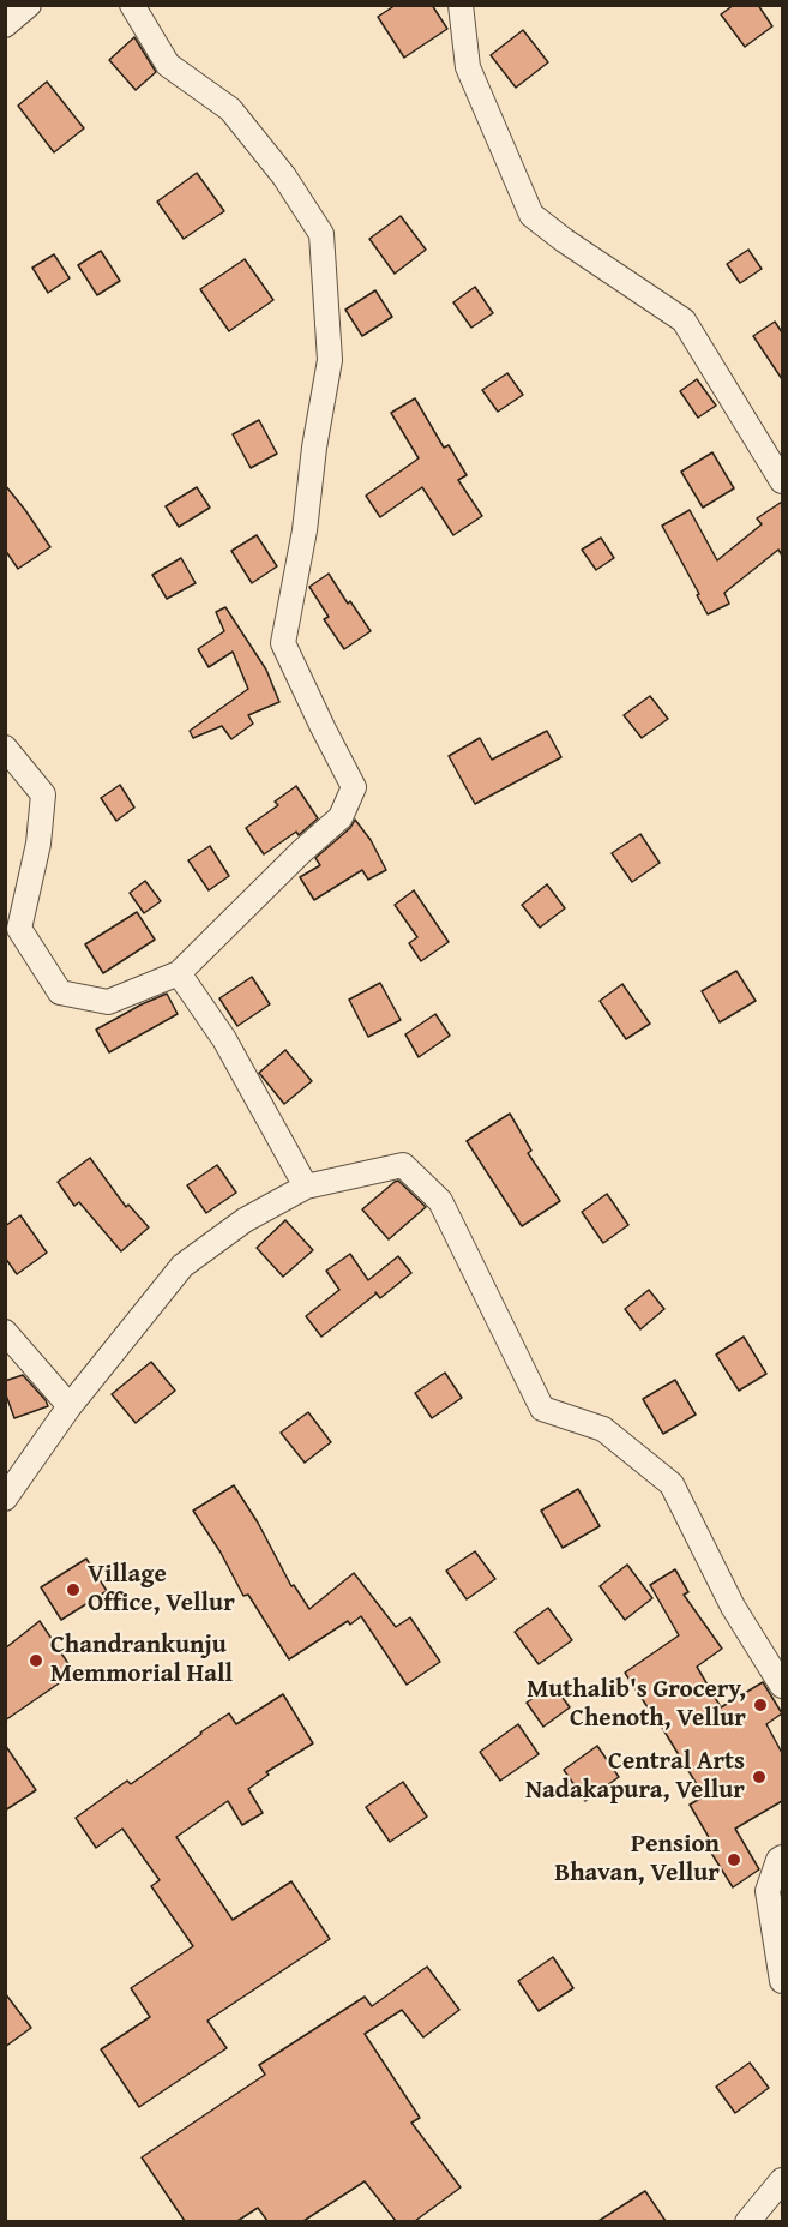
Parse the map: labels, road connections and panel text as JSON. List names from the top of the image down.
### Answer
{
  "places": [
    "Village Office, Vellur",
    "Chandrankunju Memmorial Hall",
    "Muthalib's Grocery, Chenoth, Vellur",
    "Central Arts Nadakapura, Vellur",
    "Pension Bhavan, Vellur"
  ]
}
